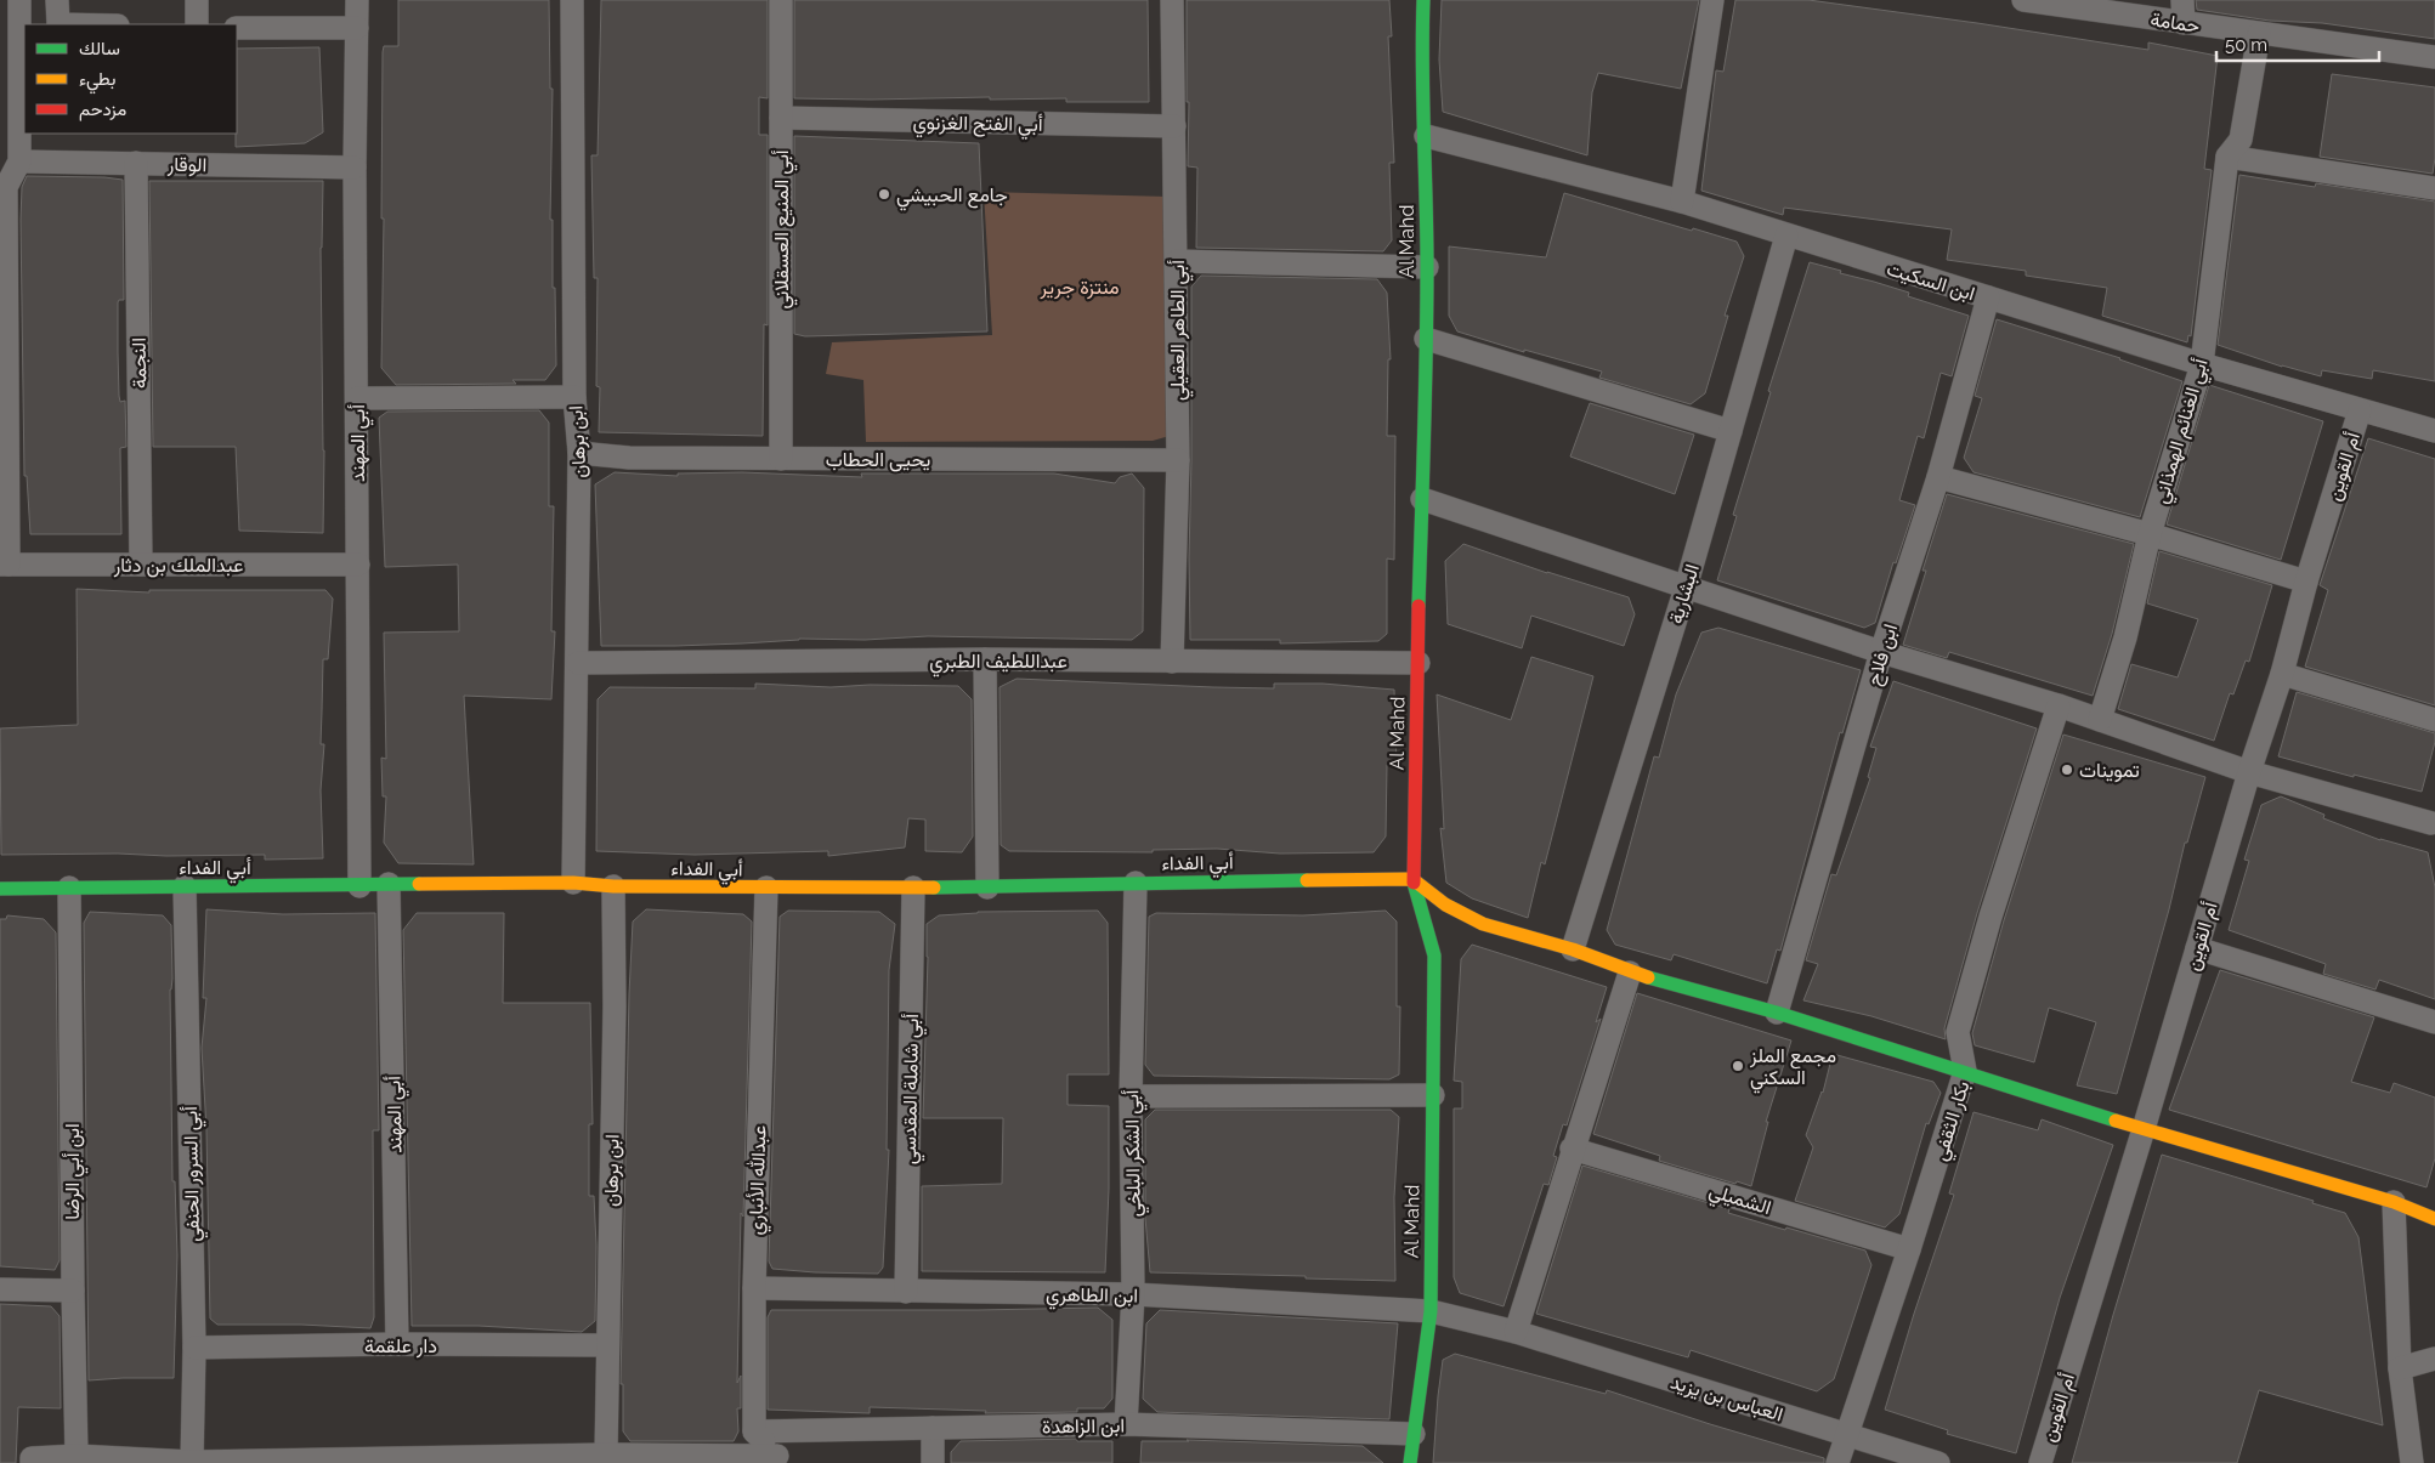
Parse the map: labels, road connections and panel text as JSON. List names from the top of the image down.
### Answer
{
  "streets": {
    "street": [
      "حمامة",
      "أبي الفتح الغزنوي",
      "الوقار",
      "أبي المنيع العسقلاني",
      "Al Mahd",
      "ابن السكيت",
      "أبي الطاهر العقيلي",
      "النجمة",
      "أبي الغنائم الهمذاني",
      "ابن برهان",
      "أبي المهند",
      "يحيى الحطاب",
      "أم القوين",
      "عبدالملك بن دثار",
      "البشارية",
      "ابن فلاح",
      "عبداللطيف الطبري",
      "أبي الفداء",
      "أبي شاملة المقدسي",
      "بكار الثقفي",
      "أبي الشكر البلخي",
      "ابن أبي الرضا",
      "أبي السرور الحنفي",
      "عبدالله الأنباري",
      "الشميلي",
      "ابن الطاهري",
      "دار علقمة",
      "العباس بن يزيد",
      "ابن الزاهدة"
    ]
  },
  "crossings": [
    ["حمامة", "أبي الغنائم الهمذاني"],
    ["أبي الفتح الغزنوي", "أبي المنيع العسقلاني"],
    ["أبي الفتح الغزنوي", "أبي الطاهر العقيلي"],
    ["الوقار", "النجمة"],
    ["الوقار", "أبي المهند"],
    ["أبي المنيع العسقلاني", "يحيى الحطاب"],
    ["Al Mahd", "ابن السكيت"],
    ["Al Mahd", "عبداللطيف الطبري"],
    ["Al Mahd", "أبي الفداء"],
    ["Al Mahd", "ابن الطاهري"],
    ["Al Mahd", "العباس بن يزيد"],
    ["Al Mahd", "ابن الزاهدة"],
    ["ابن السكيت", "أبي الغنائم الهمذاني"],
    ["ابن السكيت", "أم القوين"],
    ["ابن السكيت", "البشارية"],
    ["ابن السكيت", "ابن فلاح"],
    ["أبي الطاهر العقيلي", "يحيى الحطاب"],
    ["أبي الطاهر العقيلي", "عبداللطيف الطبري"],
    ["النجمة", "عبدالملك بن دثار"],
    ["ابن برهان", "يحيى الحطاب"],
    ["ابن برهان", "عبداللطيف الطبري"],
    ["ابن برهان", "أبي الفداء"],
    ["ابن برهان", "دار علقمة"],
    ["أبي المهند", "عبدالملك بن دثار"],
    ["أبي المهند", "أبي الفداء"],
    ["أبي المهند", "دار علقمة"],
    ["أبي الفداء", "أبي شاملة المقدسي"],
    ["أبي الفداء", "أبي الشكر البلخي"],
    ["أبي الفداء", "ابن أبي الرضا"],
    ["أبي الفداء", "أبي السرور الحنفي"],
    ["أبي الفداء", "عبدالله الأنباري"],
    ["أبي شاملة المقدسي", "ابن الطاهري"],
    ["بكار الثقفي", "الشميلي"],
    ["بكار الثقفي", "العباس بن يزيد"],
    ["أبي الشكر البلخي", "ابن الطاهري"],
    ["أبي الشكر البلخي", "ابن الزاهدة"],
    ["أبي السرور الحنفي", "دار علقمة"],
    ["عبدالله الأنباري", "ابن الطاهري"],
    ["عبدالله الأنباري", "ابن الزاهدة"],
    ["ابن الطاهري", "العباس بن يزيد"]
  ],
  "parks": ["منتزة جرير"],
  "places": ["جامع الحبيشي", "تموينات", "مجمع الملز السكني"],
  "legend": ["سالك", "بطيء", "مزدحم"],
  "scale_bar": "50 m"
}
